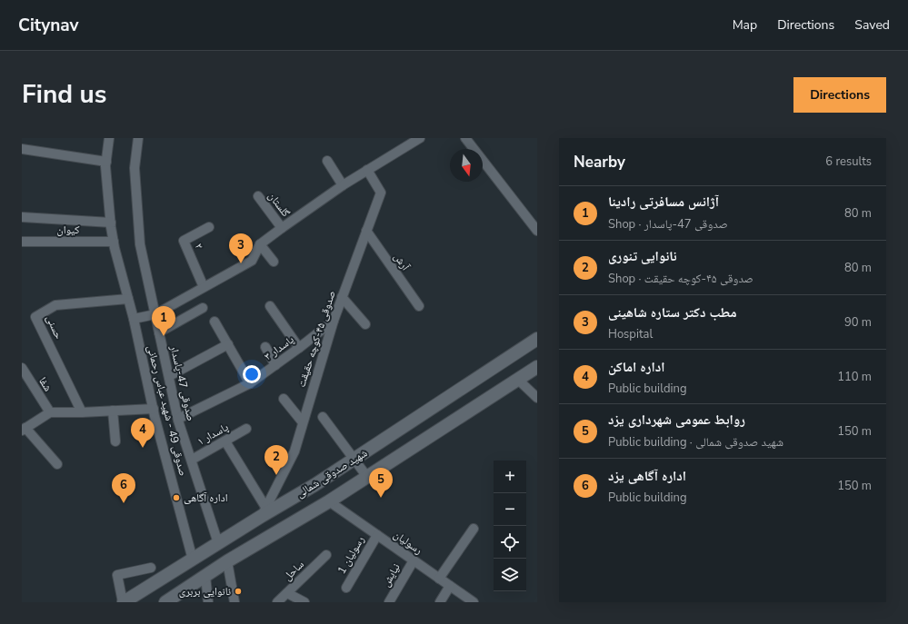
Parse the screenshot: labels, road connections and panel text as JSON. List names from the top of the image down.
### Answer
{
  "streets": {
    "main road": ["شهید صدوقی شمالی"],
    "street": [
      "گلستان",
      "کیوان",
      "۲",
      "آرش",
      "حسنی",
      "صدوقی ۴۵-کوچه حقیقت",
      "پاسدار ۳",
      "صدوقی 47-پاسدار",
      "شفا",
      "صدوقی 49 - شهید عباس رحمانی",
      "پاسدار ۱",
      "رسولیان",
      "رسولیان 1",
      "ساحل",
      "نیایش"
    ]
  },
  "crossings": [
    ["کیوان", "صدوقی 49 - شهید عباس رحمانی"],
    ["آرش", "صدوقی ۴۵-کوچه حقیقت"],
    ["حسنی", "صدوقی 49 - شهید عباس رحمانی"],
    ["صدوقی ۴۵-کوچه حقیقت", "پاسدار ۳"],
    ["صدوقی ۴۵-کوچه حقیقت", "شهید صدوقی شمالی"],
    ["پاسدار ۳", "صدوقی 47-پاسدار"],
    ["صدوقی 47-پاسدار", "پاسدار ۱"],
    ["صدوقی 47-پاسدار", "شهید صدوقی شمالی"],
    ["صدوقی 49 - شهید عباس رحمانی", "شهید صدوقی شمالی"],
    ["شهید صدوقی شمالی", "رسولیان"],
    ["رسولیان", "رسولیان 1"],
    ["رسولیان", "نیایش"]
  ],
  "places": ["اداره آگاهی", "نانوایی بربری"],
  "north": "bottom",
  "page": {
    "header": "Citynav",
    "nav": ["Map", "Directions", "Saved"],
    "title": "Find us",
    "buttons": "Directions",
    "heading": ["Nearby", "6 results"],
    "list": [
      {
        "mark": "1",
        "name": "آژانس مسافرتی رادینا",
        "note": "Shop · صدوقی 47-پاسدار",
        "value": "80 m"
      },
      {
        "mark": "2",
        "name": "نانوایی تنوری",
        "note": "Shop · صدوقی ۴۵-کوچه حقیقت",
        "value": "80 m"
      },
      {
        "mark": "3",
        "name": "مطب دکتر ستاره شاهینی",
        "note": "Hospital",
        "value": "90 m"
      },
      {
        "mark": "4",
        "name": "اداره اماکن",
        "note": "Public building",
        "value": "110 m"
      },
      {
        "mark": "5",
        "name": "روابط عمومی شهرداری یزد",
        "note": "Public building · شهید صدوقی شمالی",
        "value": "150 m"
      },
      {
        "mark": "6",
        "name": "اداره آگاهی یزد",
        "note": "Public building",
        "value": "150 m"
      }
    ],
    "pins": [
      "3",
      "1",
      "4",
      "2",
      "5",
      "6"
    ],
    "map_buttons": ["+", "−"]
  }
}
